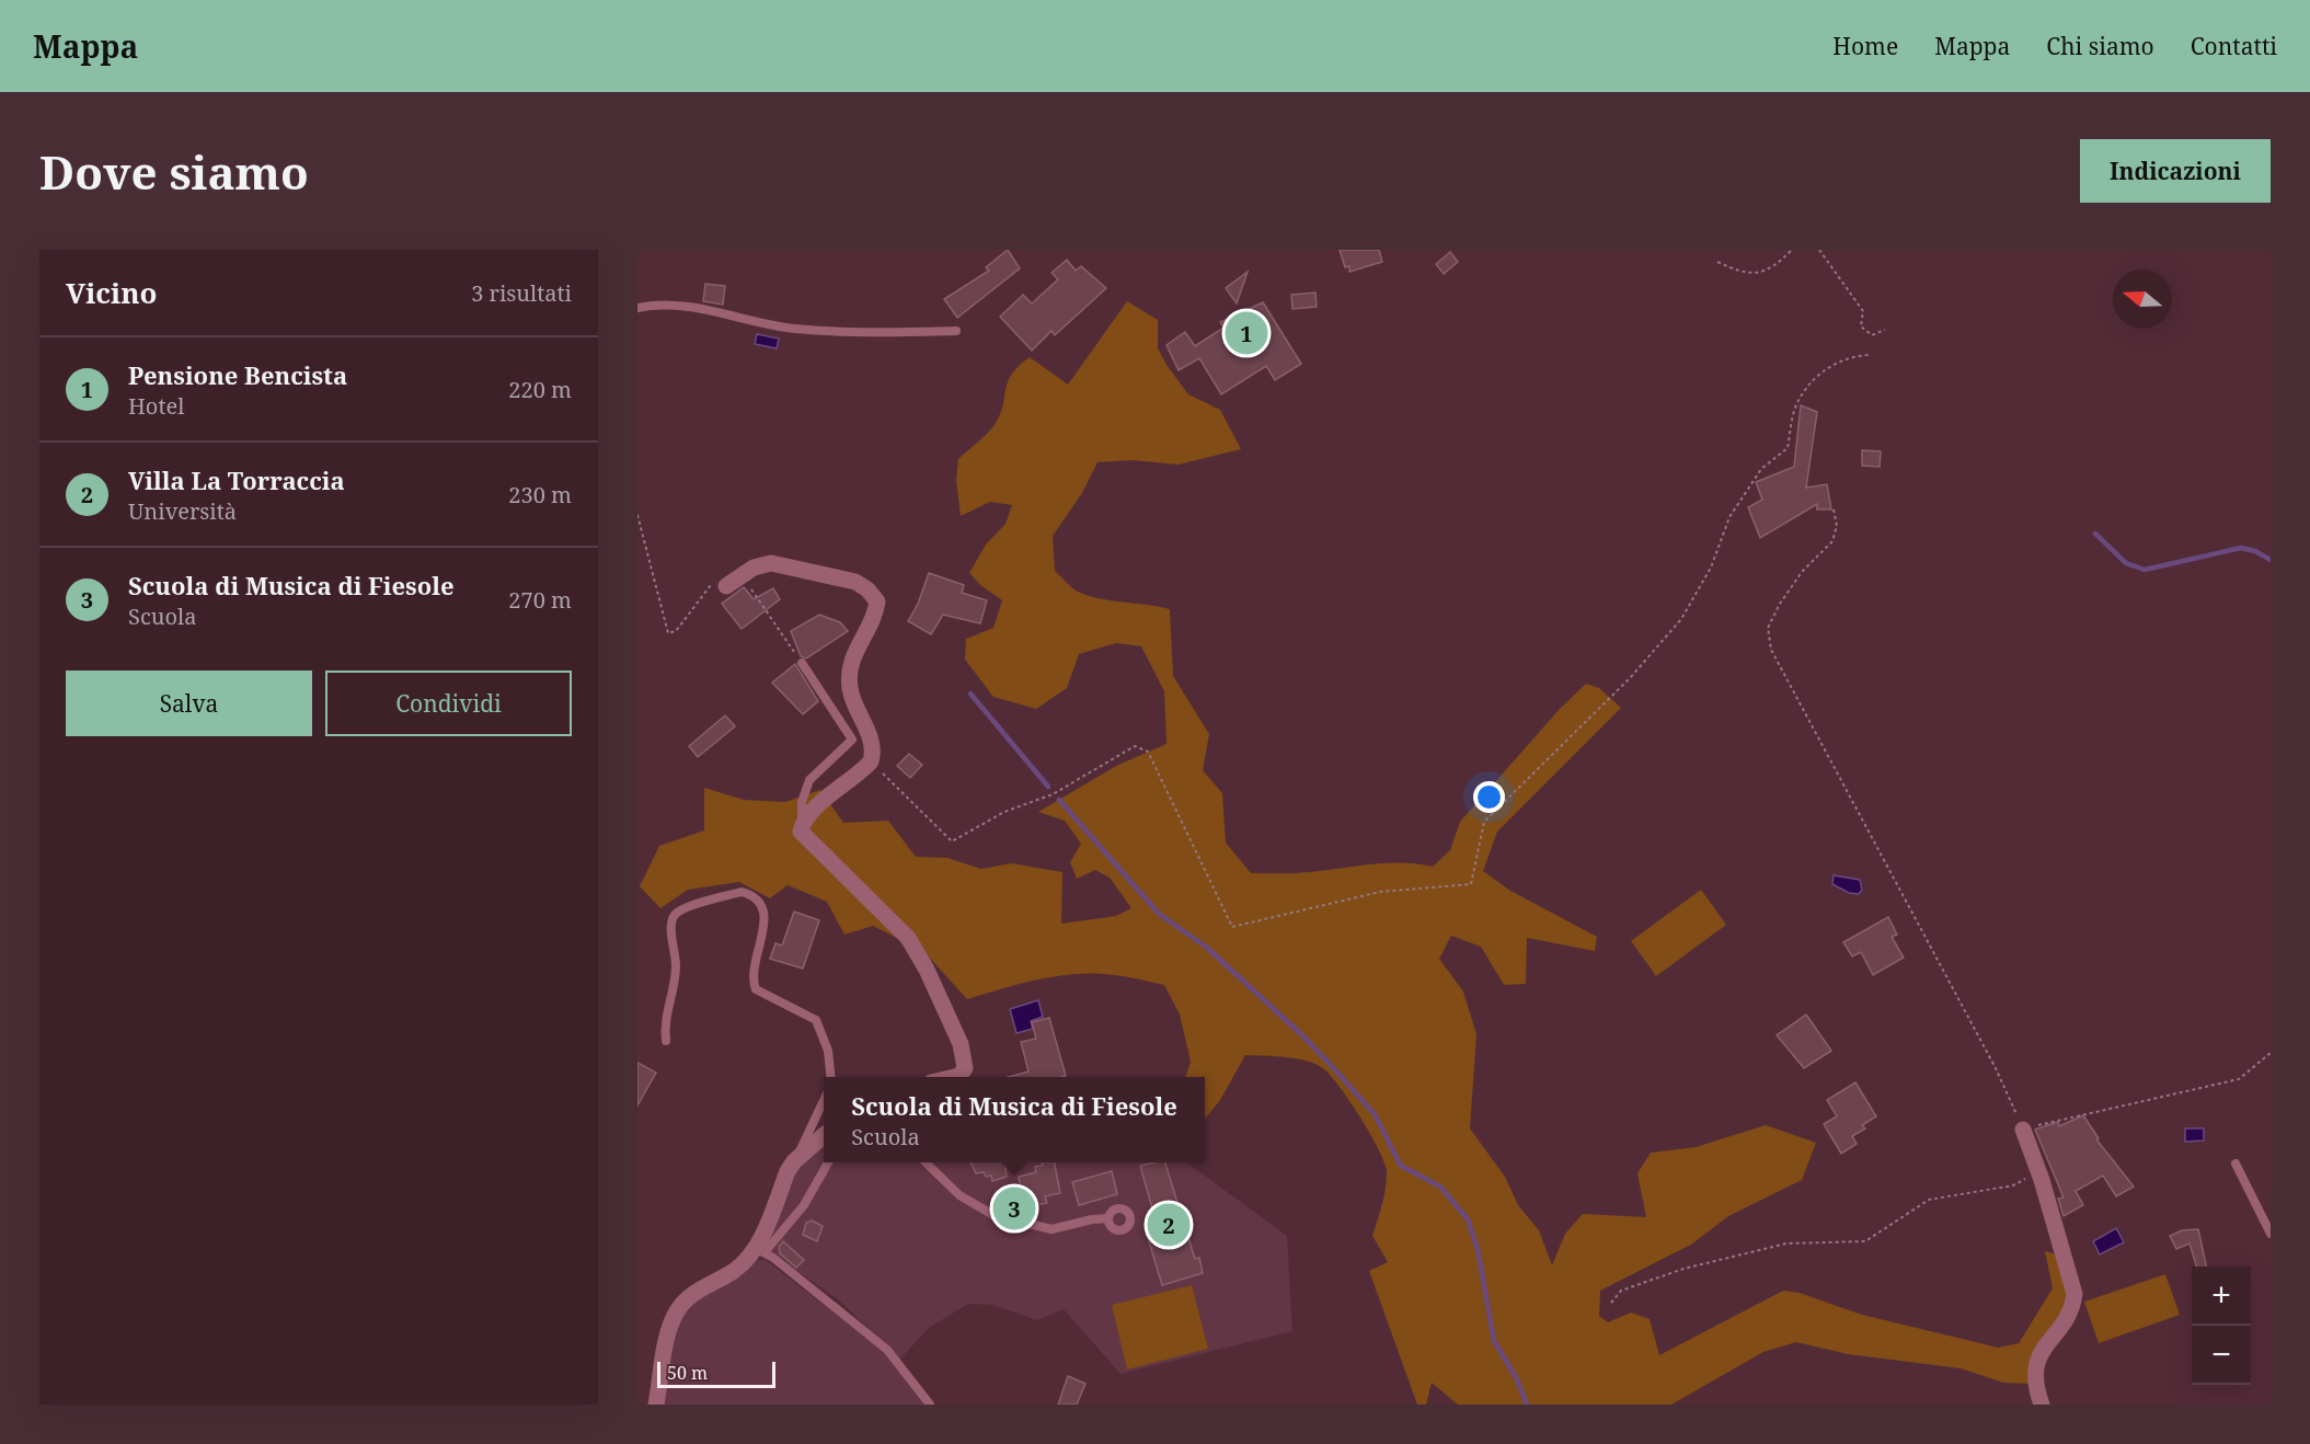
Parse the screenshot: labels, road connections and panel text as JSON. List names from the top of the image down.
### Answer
{
  "scale_bar": "50 m",
  "north": "left",
  "page": {
    "header": "Mappa",
    "nav": [
      "Home",
      "Mappa",
      "Chi siamo",
      "Contatti"
    ],
    "buttons": [
      "Indicazioni",
      ["Salva", "Condividi"]
    ],
    "title": "Dove siamo",
    "heading": ["Vicino", "3 risultati"],
    "pins": ["1", "3", "2"],
    "list": [
      {
        "mark": "1",
        "name": "Pensione Bencista",
        "note": "Hotel",
        "value": "220 m"
      },
      {
        "mark": "2",
        "name": "Villa La Torraccia",
        "note": "Università",
        "value": "230 m"
      },
      {
        "mark": "3",
        "name": "Scuola di Musica di Fiesole",
        "note": "Scuola",
        "value": "270 m"
      }
    ],
    "popup": ["Scuola di Musica di Fiesole", "Scuola"],
    "map_buttons": ["+", "−"],
    "scale": "50 m"
  }
}
